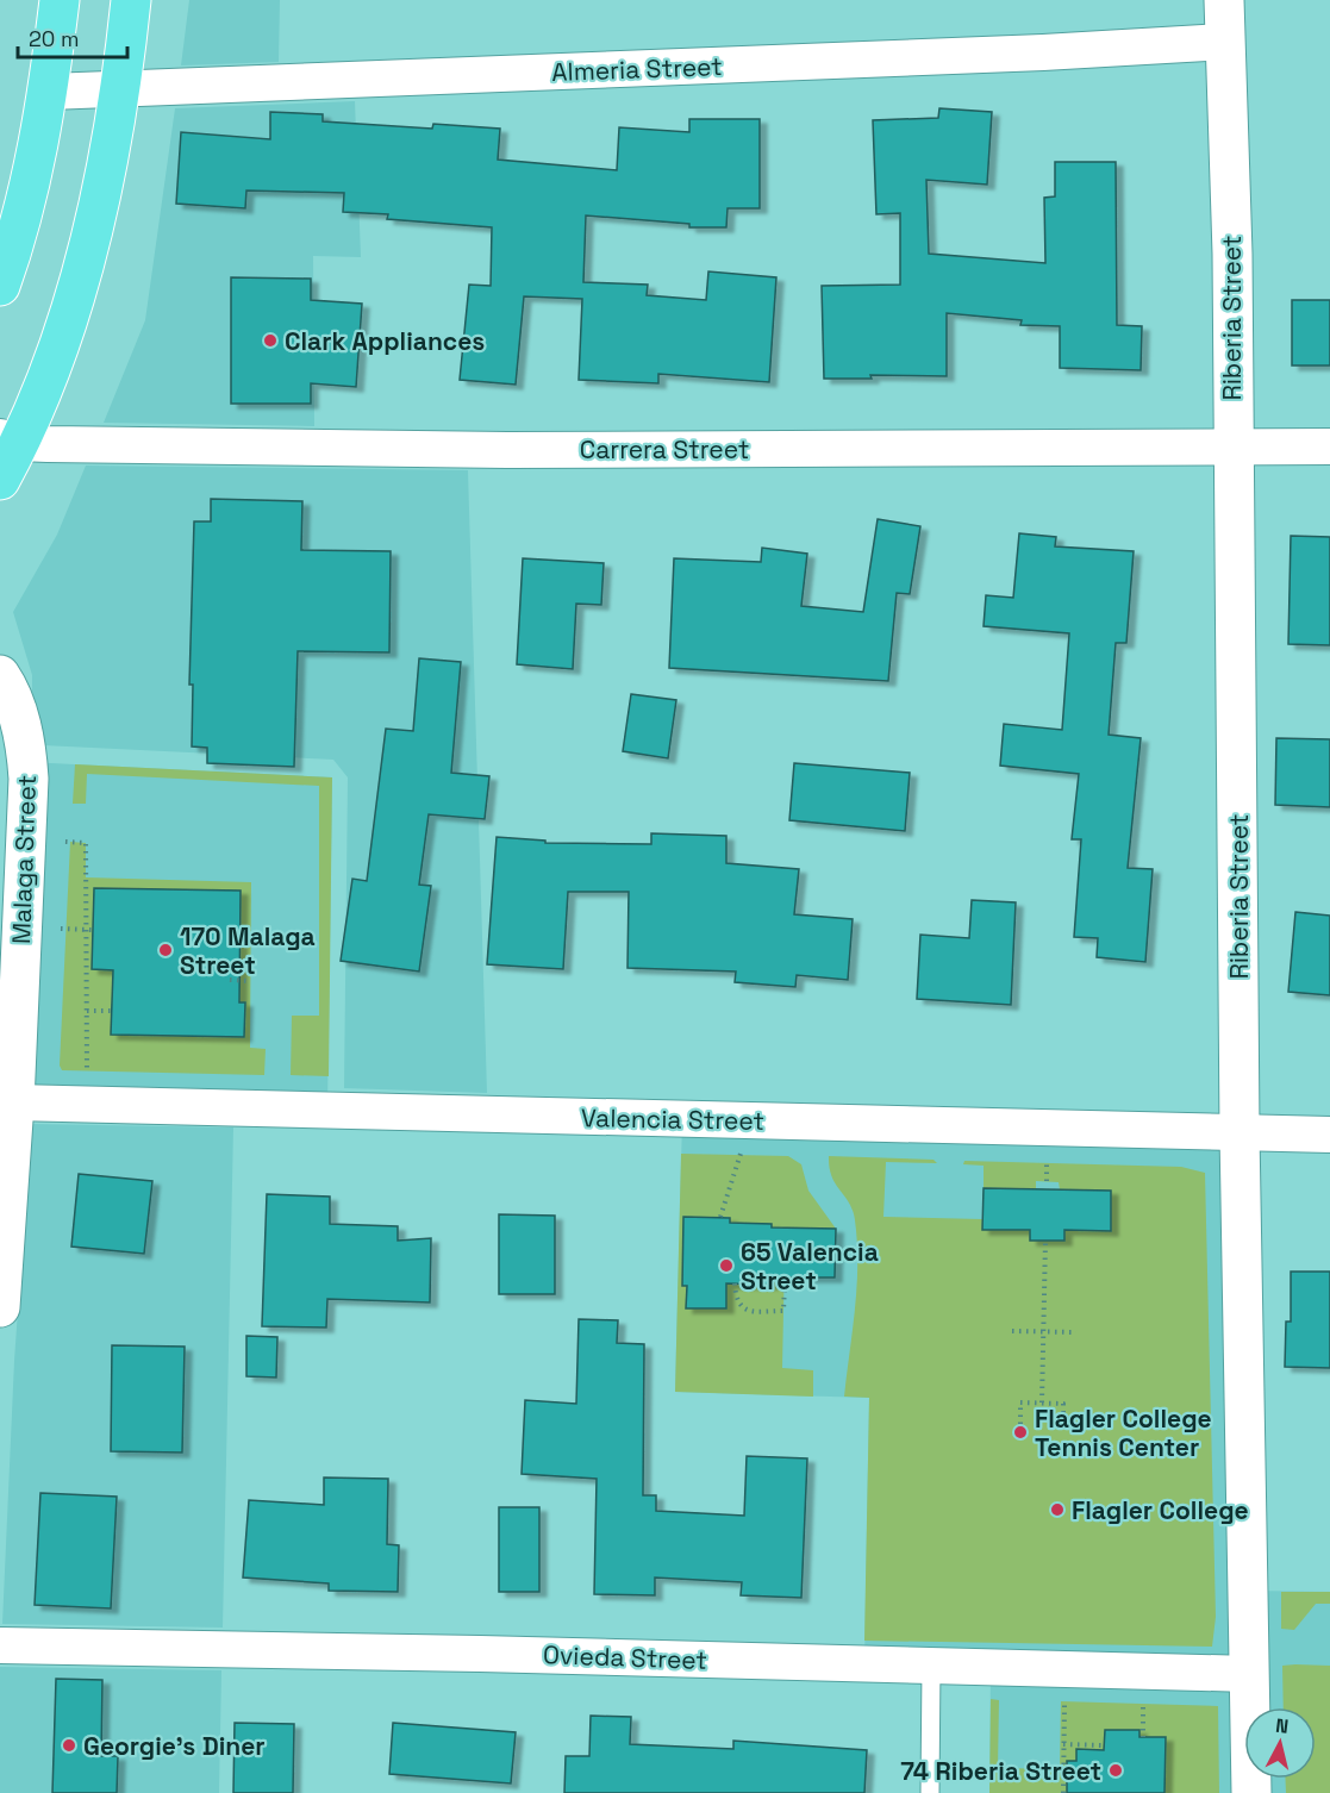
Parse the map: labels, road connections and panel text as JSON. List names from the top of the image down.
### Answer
{
  "streets": {
    "street": [
      "Almeria Street",
      "Riberia Street",
      "Carrera Street",
      "Malaga Street",
      "Valencia Street",
      "Ovieda Street"
    ]
  },
  "crossings": [
    ["Almeria Street", "Riberia Street"],
    ["Riberia Street", "Carrera Street"],
    ["Riberia Street", "Valencia Street"],
    ["Riberia Street", "Ovieda Street"],
    ["Malaga Street", "Valencia Street"]
  ],
  "places": [
    "Clark Appliances",
    "170 Malaga Street",
    "65 Valencia Street",
    "Flagler College Tennis Center",
    "Flagler College",
    "Georgie's Diner",
    "74 Riberia Street"
  ],
  "scale_bar": "20 m",
  "north": "top"
}
